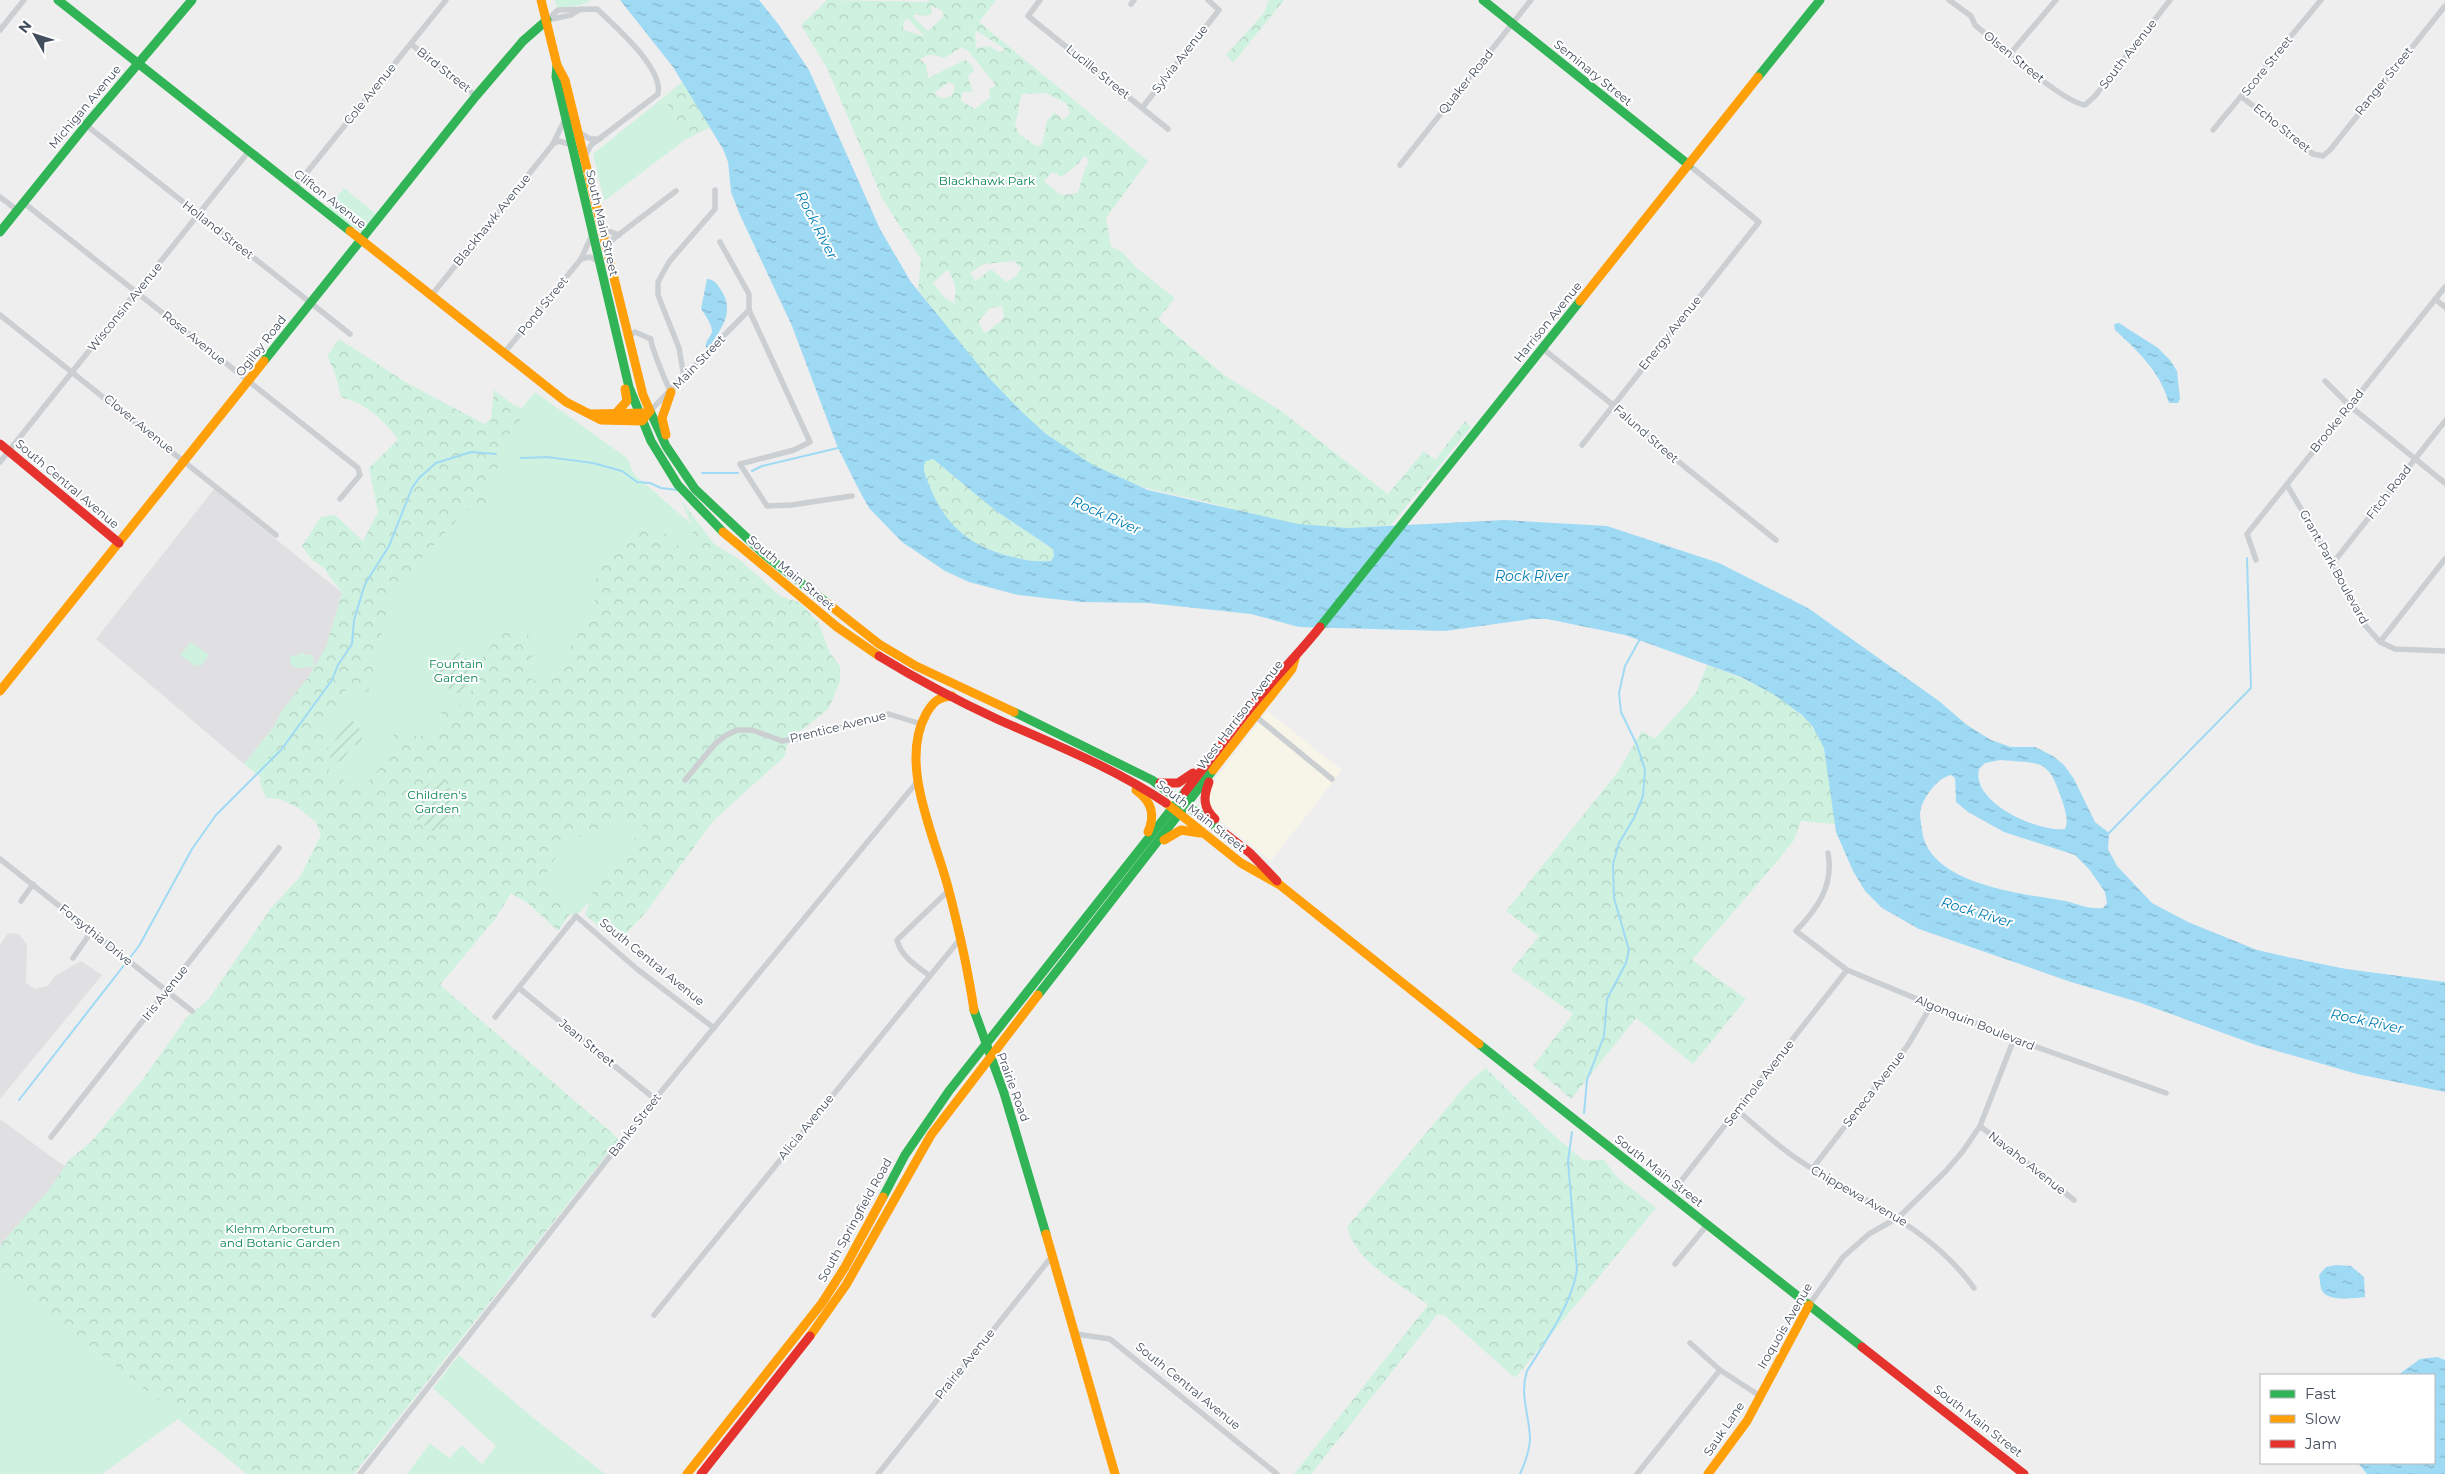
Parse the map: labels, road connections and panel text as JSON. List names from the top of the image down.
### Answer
{
  "streets": {
    "main road": [
      "Seminary Street",
      "Michigan Avenue",
      "Clifton Avenue",
      "South Main Street",
      "Harrison Avenue",
      "Ogilby Road",
      "South Central Avenue",
      "West Harrison Avenue",
      "Prairie Road",
      "South Springfield Road",
      "Iroquois Avenue",
      "Sauk Lane"
    ],
    "street": [
      "South Avenue",
      "Olsen Street",
      "Sylvia Avenue",
      "Score Street",
      "Bird Street",
      "Lucille Street",
      "Ranger Street",
      "Quaker Road",
      "Cole Avenue",
      "Echo Street",
      "Blackhawk Avenue",
      "Holland Street",
      "Pond Street",
      "Wisconsin Avenue",
      "Energy Avenue",
      "Rose Avenue",
      "Main Street",
      "Brooke Road",
      "Clover Avenue",
      "Falund Street",
      "Fitch Road",
      "Grant Park Boulevard",
      "Prentice Avenue",
      "Forsythia Drive",
      "Iris Avenue",
      "Algonquin Boulevard",
      "Jean Street",
      "Seminole Avenue",
      "Seneca Avenue",
      "Banks Street",
      "Alicia Avenue",
      "Navaho Avenue",
      "Chippewa Avenue",
      "Prairie Avenue"
    ]
  },
  "crossings": [
    ["South Avenue", "Olsen Street"],
    ["Sylvia Avenue", "Lucille Street"],
    ["Score Street", "Echo Street"],
    ["Bird Street", "Cole Avenue"],
    ["Bird Street", "Ogilby Road"],
    ["Seminary Street", "Quaker Road"],
    ["Seminary Street", "Harrison Avenue"],
    ["Seminary Street", "Energy Avenue"],
    ["Ranger Street", "Echo Street"],
    ["Cole Avenue", "Clifton Avenue"],
    ["Michigan Avenue", "Clifton Avenue"],
    ["Michigan Avenue", "Holland Street"],
    ["Michigan Avenue", "Rose Avenue"],
    ["Clifton Avenue", "Blackhawk Avenue"],
    ["Clifton Avenue", "South Main Street"],
    ["Clifton Avenue", "Pond Street"],
    ["Clifton Avenue", "Wisconsin Avenue"],
    ["Clifton Avenue", "Ogilby Road"],
    ["Clifton Avenue", "Main Street"],
    ["Blackhawk Avenue", "South Main Street"],
    ["South Main Street", "Pond Street"],
    ["South Main Street", "Ogilby Road"],
    ["South Main Street", "Main Street"],
    ["South Main Street", "West Harrison Avenue"],
    ["South Main Street", "Seminole Avenue"],
    ["South Main Street", "Iroquois Avenue"],
    ["Holland Street", "Wisconsin Avenue"],
    ["Holland Street", "Ogilby Road"],
    ["Wisconsin Avenue", "Rose Avenue"],
    ["Wisconsin Avenue", "Clover Avenue"],
    ["Wisconsin Avenue", "South Central Avenue"],
    ["Harrison Avenue", "Energy Avenue"],
    ["Harrison Avenue", "Falund Street"],
    ["Harrison Avenue", "West Harrison Avenue"],
    ["Energy Avenue", "Falund Street"],
    ["Rose Avenue", "Ogilby Road"],
    ["Ogilby Road", "Clover Avenue"],
    ["Ogilby Road", "South Central Avenue"],
    ["Brooke Road", "Grant Park Boulevard"],
    ["South Central Avenue", "Jean Street"],
    ["South Central Avenue", "Prairie Road"],
    ["South Central Avenue", "Banks Street"],
    ["Fitch Road", "Grant Park Boulevard"],
    ["West Harrison Avenue", "Prairie Road"],
    ["West Harrison Avenue", "South Springfield Road"],
    ["Prentice Avenue", "Prairie Road"],
    ["Forsythia Drive", "Iris Avenue"],
    ["Algonquin Boulevard", "Seminole Avenue"],
    ["Algonquin Boulevard", "Seneca Avenue"],
    ["Algonquin Boulevard", "Iroquois Avenue"],
    ["Jean Street", "Banks Street"],
    ["Seminole Avenue", "Chippewa Avenue"],
    ["Prairie Road", "Banks Street"],
    ["Prairie Road", "Alicia Avenue"],
    ["Prairie Road", "South Springfield Road"],
    ["Prairie Road", "Prairie Avenue"],
    ["Seneca Avenue", "Chippewa Avenue"],
    ["Navaho Avenue", "Iroquois Avenue"],
    ["Chippewa Avenue", "Iroquois Avenue"],
    ["Iroquois Avenue", "Sauk Lane"]
  ],
  "water": ["Rock River"],
  "parks": [
    "Blackhawk Park",
    "Fountain Garden",
    "Children's Garden",
    "Klehm Arboretum and Botanic Garden"
  ],
  "legend": ["Fast", "Slow", "Jam"],
  "north": "top left"
}
